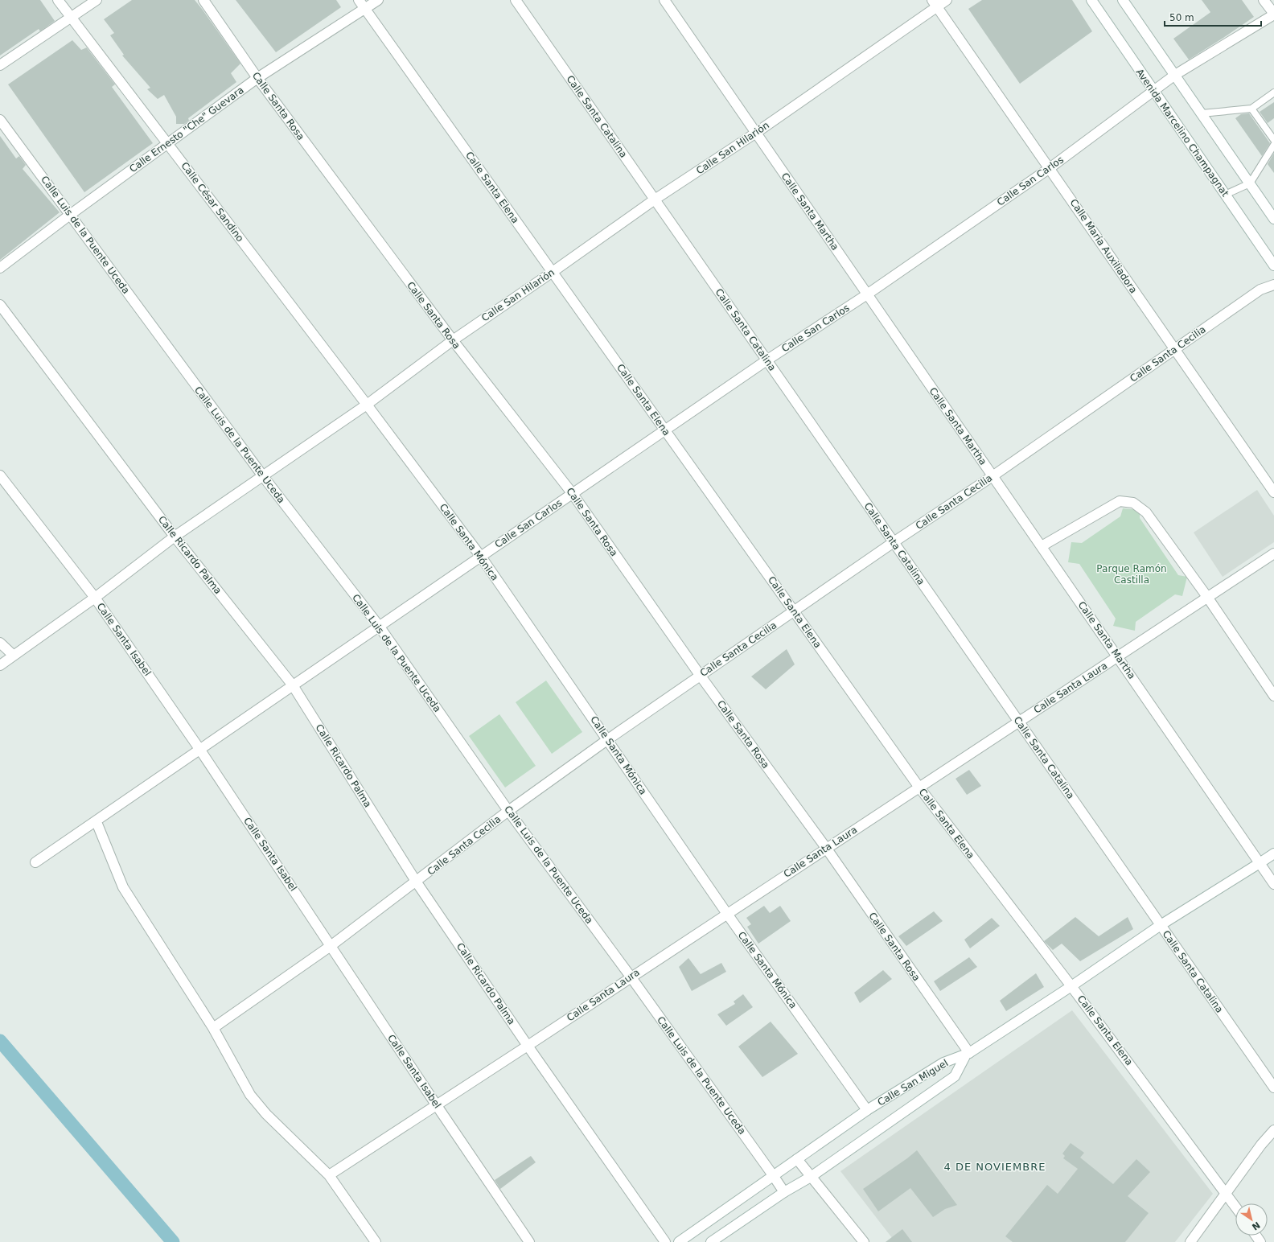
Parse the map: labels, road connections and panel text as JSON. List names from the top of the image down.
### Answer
{
  "streets": {
    "street": [
      "Calle Santa Rosa",
      "Calle Santa Catalina",
      "Calle Ernesto \"Che\" Guevara",
      "Avenida Marcelino Champagnat",
      "Calle San Hilarión",
      "Calle San Carlos",
      "Calle Santa Elena",
      "Calle César Sandino",
      "Calle Santa Martha",
      "Calle Luis de la Puente Uceda",
      "Calle María Auxiliadora",
      "Calle Santa Cecilia",
      "Calle Santa Mónica",
      "Calle Ricardo Palma",
      "Calle Santa Isabel",
      "Calle Santa Laura",
      "Calle San Miguel"
    ]
  },
  "crossings": [
    ["Calle Santa Rosa", "Calle Ernesto \"Che\" Guevara"],
    ["Calle Santa Rosa", "Calle San Hilarión"],
    ["Calle Santa Rosa", "Calle San Carlos"],
    ["Calle Santa Rosa", "Calle Santa Cecilia"],
    ["Calle Santa Rosa", "Calle Santa Laura"],
    ["Calle Santa Rosa", "Calle San Miguel"],
    ["Calle Santa Catalina", "Calle San Hilarión"],
    ["Calle Santa Catalina", "Calle San Carlos"],
    ["Calle Santa Catalina", "Calle Santa Cecilia"],
    ["Calle Santa Catalina", "Calle Santa Laura"],
    ["Calle Ernesto \"Che\" Guevara", "Calle Santa Elena"],
    ["Calle Ernesto \"Che\" Guevara", "Calle César Sandino"],
    ["Calle Ernesto \"Che\" Guevara", "Calle Luis de la Puente Uceda"],
    ["Avenida Marcelino Champagnat", "Calle San Carlos"],
    ["Calle San Hilarión", "Calle Santa Elena"],
    ["Calle San Hilarión", "Calle César Sandino"],
    ["Calle San Hilarión", "Calle Santa Martha"],
    ["Calle San Hilarión", "Calle Luis de la Puente Uceda"],
    ["Calle San Hilarión", "Calle María Auxiliadora"],
    ["Calle San Hilarión", "Calle Santa Mónica"],
    ["Calle San Hilarión", "Calle Ricardo Palma"],
    ["Calle San Hilarión", "Calle Santa Isabel"],
    ["Calle San Carlos", "Calle Santa Elena"],
    ["Calle San Carlos", "Calle Santa Martha"],
    ["Calle San Carlos", "Calle Luis de la Puente Uceda"],
    ["Calle San Carlos", "Calle María Auxiliadora"],
    ["Calle San Carlos", "Calle Santa Mónica"],
    ["Calle San Carlos", "Calle Ricardo Palma"],
    ["Calle San Carlos", "Calle Santa Isabel"],
    ["Calle Santa Elena", "Calle Santa Cecilia"],
    ["Calle Santa Elena", "Calle Santa Laura"],
    ["Calle César Sandino", "Calle Santa Mónica"],
    ["Calle Santa Martha", "Calle Santa Cecilia"],
    ["Calle Santa Martha", "Calle Santa Laura"],
    ["Calle Luis de la Puente Uceda", "Calle Santa Cecilia"],
    ["Calle Luis de la Puente Uceda", "Calle Santa Laura"],
    ["Calle Luis de la Puente Uceda", "Calle San Miguel"],
    ["Calle María Auxiliadora", "Calle Santa Cecilia"],
    ["Calle Santa Cecilia", "Calle Santa Mónica"],
    ["Calle Santa Cecilia", "Calle Ricardo Palma"],
    ["Calle Santa Cecilia", "Calle Santa Isabel"],
    ["Calle Santa Mónica", "Calle Santa Laura"],
    ["Calle Santa Mónica", "Calle San Miguel"],
    ["Calle Ricardo Palma", "Calle Santa Laura"],
    ["Calle Santa Isabel", "Calle Santa Laura"]
  ],
  "districts": ["4 DE NOVIEMBRE"],
  "parks": ["Parque Ramón Castilla"],
  "scale_bar": "50 m",
  "north": "bottom right"
}
